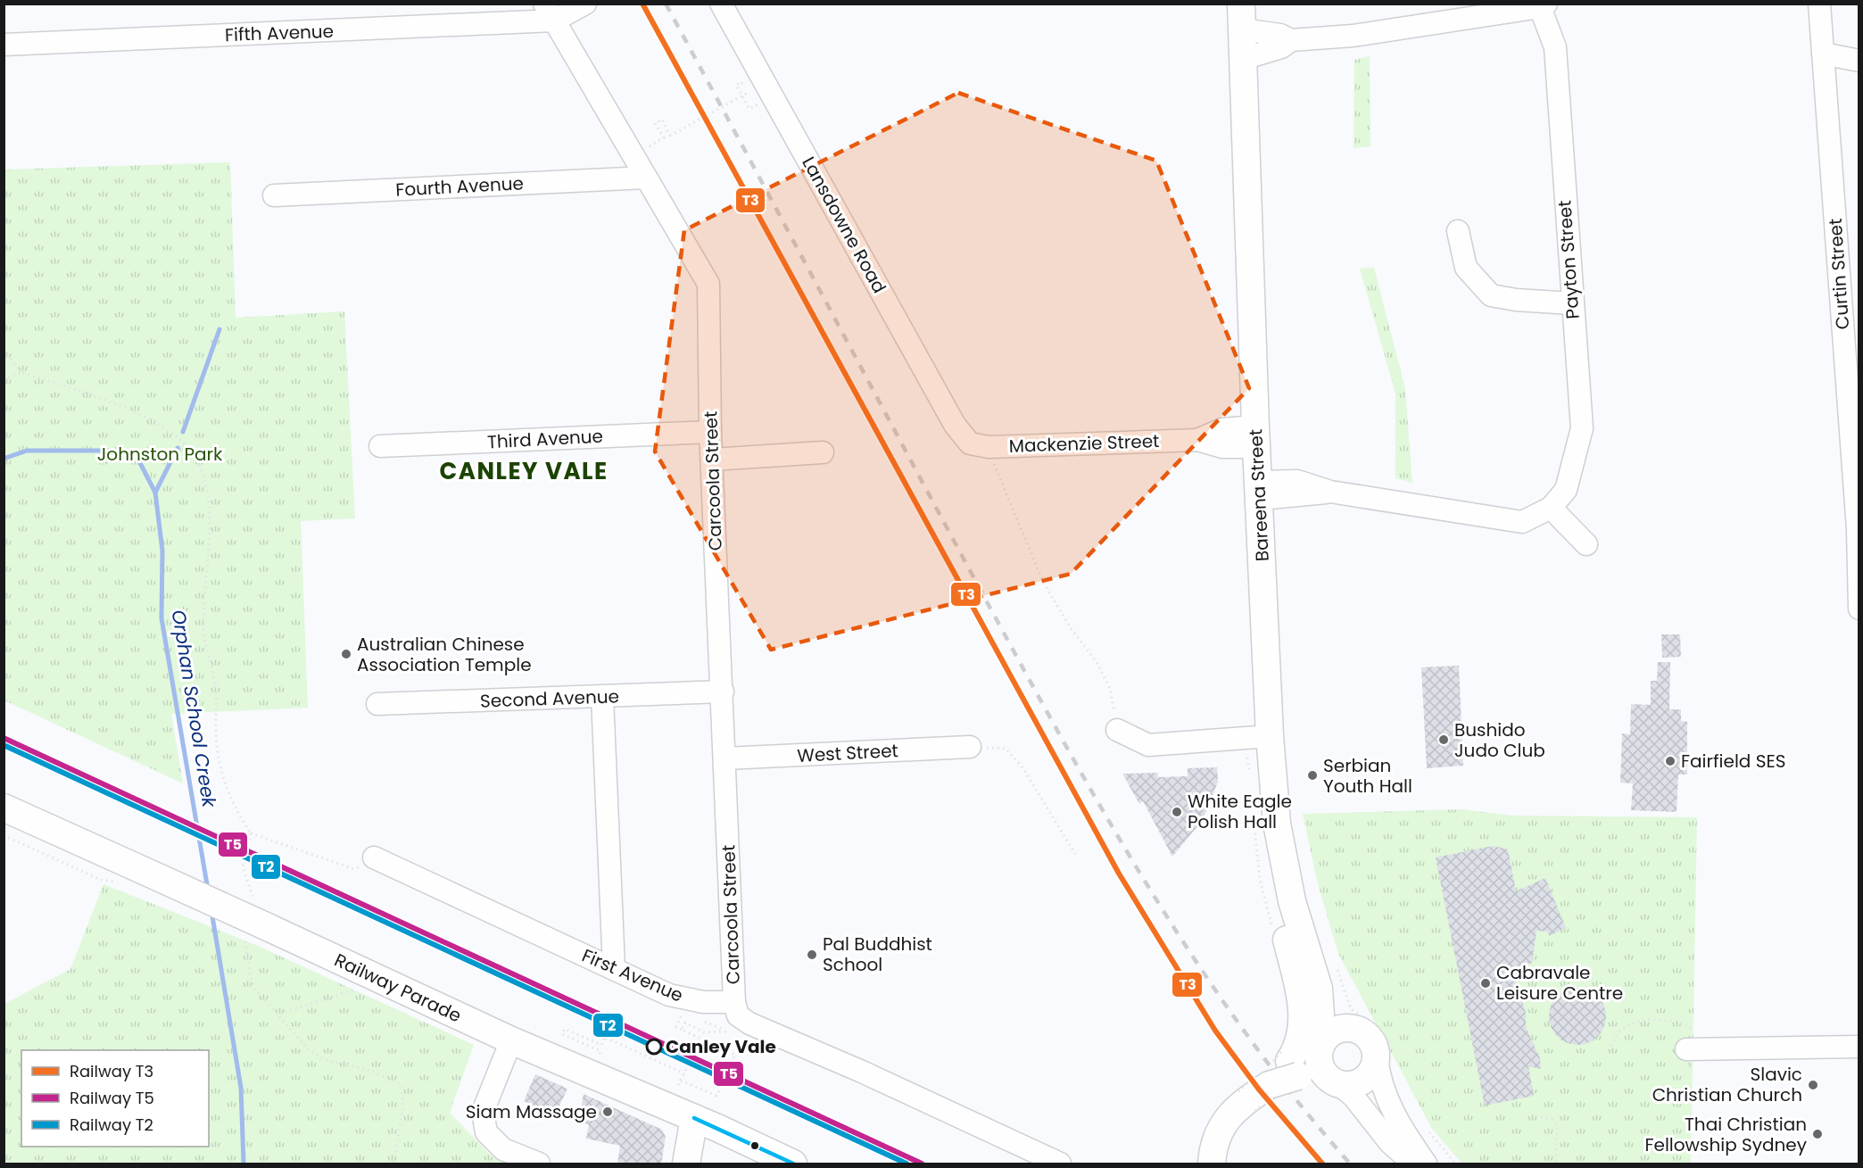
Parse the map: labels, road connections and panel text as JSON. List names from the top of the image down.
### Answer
{
  "streets": {
    "main road": ["Bareena Street", "Railway Parade"],
    "street": [
      "Fifth Avenue",
      "Fourth Avenue",
      "Lansdowne Road",
      "Payton Street",
      "Curtin Street",
      "Third Avenue",
      "Mackenzie Street",
      "Carcoola Street",
      "Second Avenue",
      "West Street",
      "First Avenue"
    ]
  },
  "crossings": [
    ["Fifth Avenue", "Carcoola Street"],
    ["Fourth Avenue", "Carcoola Street"],
    ["Lansdowne Road", "Mackenzie Street"],
    ["Payton Street", "Bareena Street"],
    ["Third Avenue", "Carcoola Street"],
    ["Mackenzie Street", "Bareena Street"],
    ["Carcoola Street", "Second Avenue"],
    ["Carcoola Street", "West Street"],
    ["Carcoola Street", "First Avenue"]
  ],
  "districts": ["CANLEY VALE"],
  "water": ["Orphan School Creek"],
  "parks": ["Johnston Park"],
  "places": [
    "Australian Chinese Association Temple",
    "Bushido Judo Club",
    "Fairfield SES",
    "Serbian Youth Hall",
    "White Eagle Polish Hall",
    "Pal Buddhist School",
    "Cabravale Leisure Centre",
    "Canley Vale",
    "Slavic Christian Church",
    "Siam Massage",
    "Thai Christian Fellowship Sydney"
  ],
  "lines": ["rail line T3", "rail line T5", "rail line T2"],
  "legend": ["Railway T3", "Railway T5", "Railway T2"]
}
